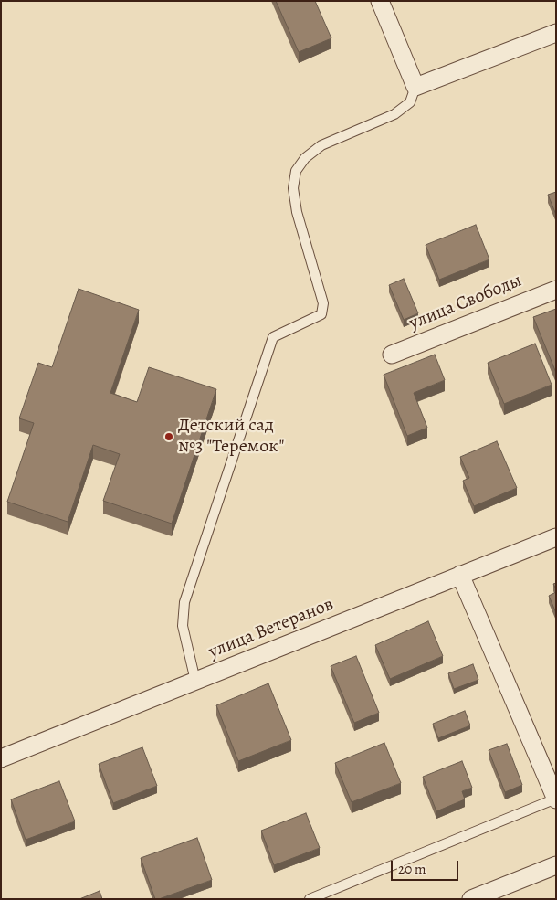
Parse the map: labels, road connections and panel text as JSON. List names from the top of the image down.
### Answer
{
  "streets": {
    "street": ["улица Свободы", "улица Ветеранов"]
  },
  "places": ["Детский сад №3 \"Теремок\""],
  "scale_bar": "20 m"
}
